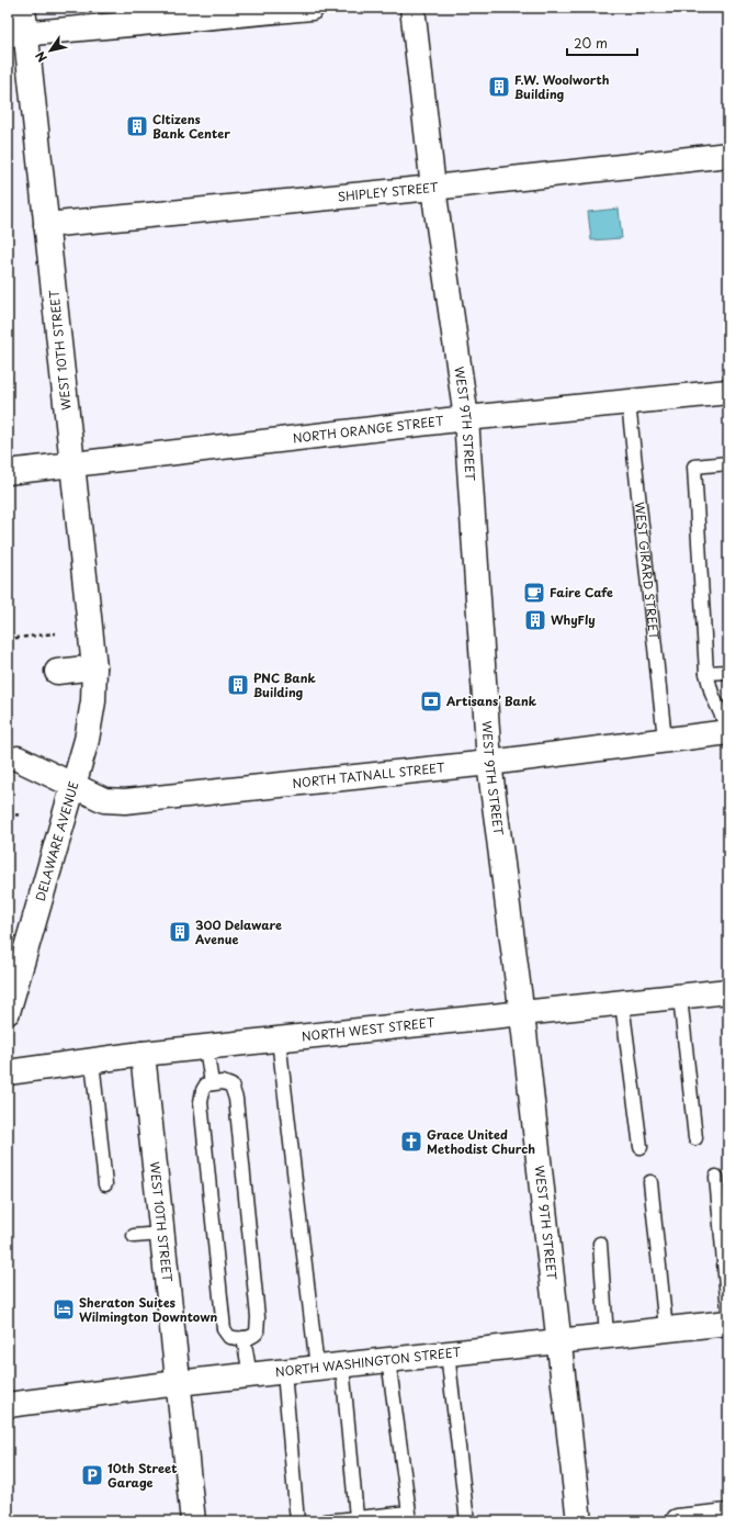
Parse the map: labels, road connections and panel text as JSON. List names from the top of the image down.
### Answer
{
  "streets": {
    "street": [
      "SHIPLEY STREET",
      "WEST 10TH STREET",
      "WEST 9TH STREET",
      "NORTH ORANGE STREET",
      "NORTH TATNALL STREET",
      "DELAWARE AVENUE",
      "NORTH WEST STREET",
      "NORTH WASHINGTON STREET"
    ],
    "lane": ["WEST GIRARD STREET"]
  },
  "crossings": [
    ["SHIPLEY STREET", "WEST 10TH STREET"],
    ["SHIPLEY STREET", "WEST 9TH STREET"],
    ["WEST 10TH STREET", "NORTH ORANGE STREET"],
    ["WEST 10TH STREET", "DELAWARE AVENUE"],
    ["WEST 10TH STREET", "NORTH WEST STREET"],
    ["WEST 10TH STREET", "NORTH WASHINGTON STREET"],
    ["WEST 9TH STREET", "NORTH ORANGE STREET"],
    ["WEST 9TH STREET", "NORTH TATNALL STREET"],
    ["WEST 9TH STREET", "NORTH WEST STREET"],
    ["WEST 9TH STREET", "NORTH WASHINGTON STREET"],
    ["NORTH ORANGE STREET", "WEST GIRARD STREET"],
    ["WEST GIRARD STREET", "NORTH TATNALL STREET"],
    ["NORTH TATNALL STREET", "DELAWARE AVENUE"]
  ],
  "places": {
    "building": [
      "F.W. Woolworth Building",
      "CItizens Bank Center",
      "WhyFly",
      "PNC Bank Building",
      "300 Delaware Avenue"
    ],
    "cafe": ["Faire Cafe"],
    "bank": ["Artisans’ Bank"],
    "church": ["Grace United Methodist Church"],
    "hotel": ["Sheraton Suites Wilmington Downtown"],
    "parking": ["10th Street Garage"]
  },
  "scale_bar": "20 m",
  "north": "bottom left"
}
